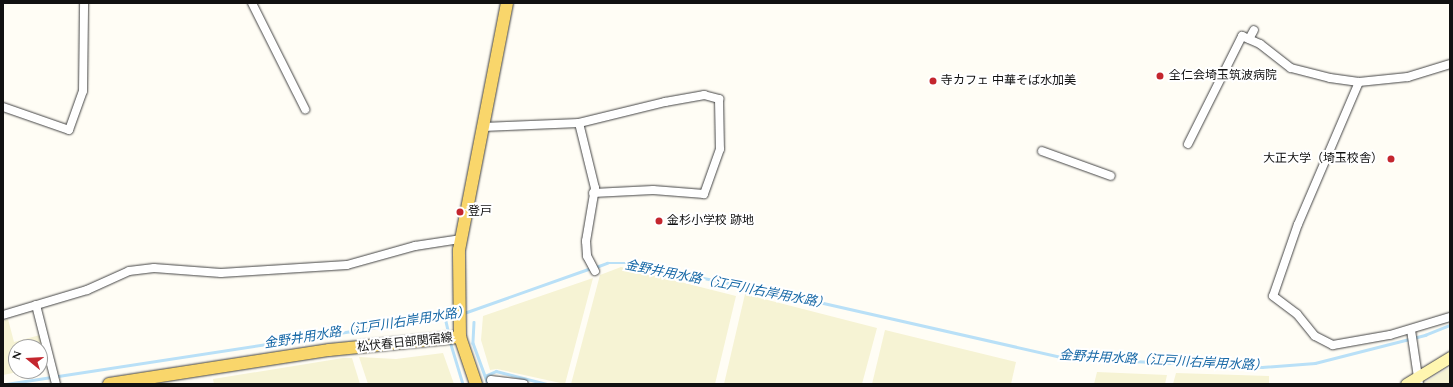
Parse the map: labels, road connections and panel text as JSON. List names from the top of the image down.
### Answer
{
  "streets": {
    "main road": ["松伏春日部関宿線"]
  },
  "water": ["金野井用水路（江戸川右岸用水路）"],
  "places": [
    "全仁会埼玉筑波病院",
    "寺カフェ 中華そば水加美",
    "大正大学（埼玉校舎）",
    "登戸",
    "金杉小学校 跡地"
  ],
  "north": "left"
}
